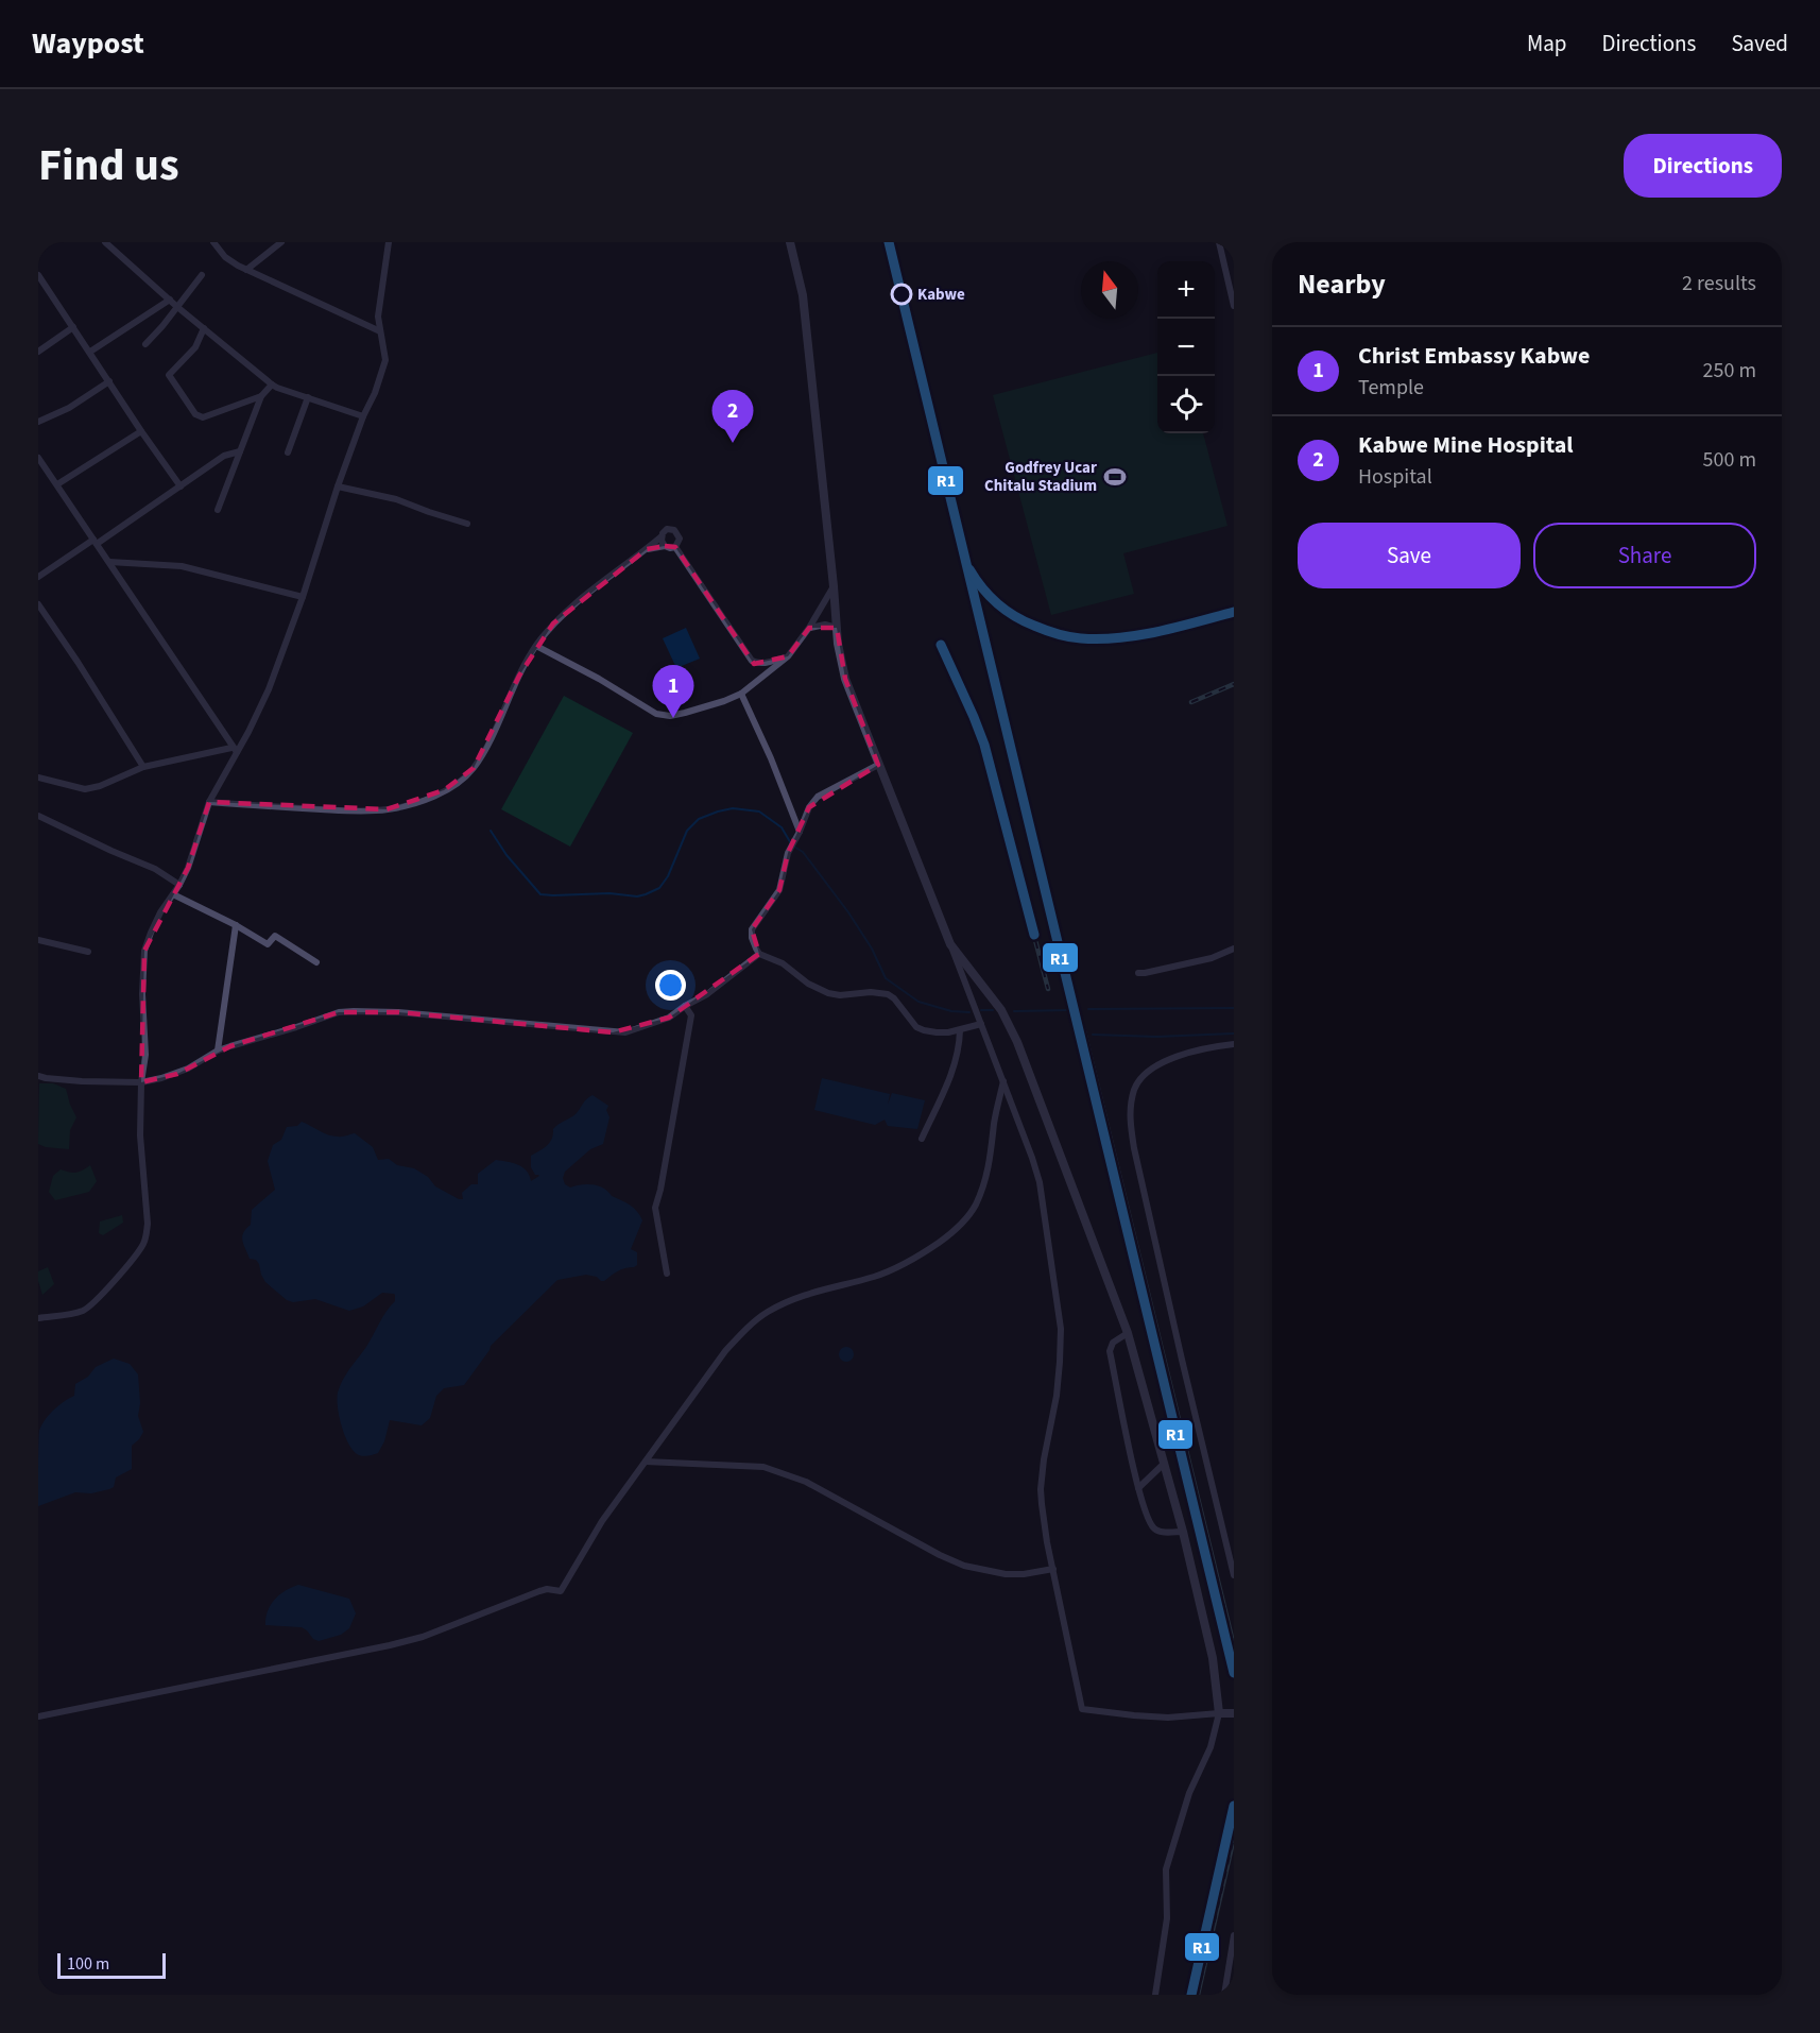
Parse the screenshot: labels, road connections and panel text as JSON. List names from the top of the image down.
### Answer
{
  "places": {
    "other": ["Kabwe"],
    "sports": ["Godfrey Ucar Chitalu Stadium"]
  },
  "lines": ["transit line R1"],
  "scale_bar": "100 m",
  "north": "top",
  "page": {
    "header": "Waypost",
    "nav": ["Map", "Directions", "Saved"],
    "title": "Find us",
    "buttons": [
      "Directions",
      ["Save", "Share"]
    ],
    "heading": ["Nearby", "2 results"],
    "map_buttons": ["+", "−"],
    "list": [
      {
        "mark": "1",
        "name": "Christ Embassy Kabwe",
        "note": "Temple",
        "value": "250 m"
      },
      {
        "mark": "2",
        "name": "Kabwe Mine Hospital",
        "note": "Hospital",
        "value": "500 m"
      }
    ],
    "pins": ["2", "1"],
    "scale": "100 m"
  }
}
